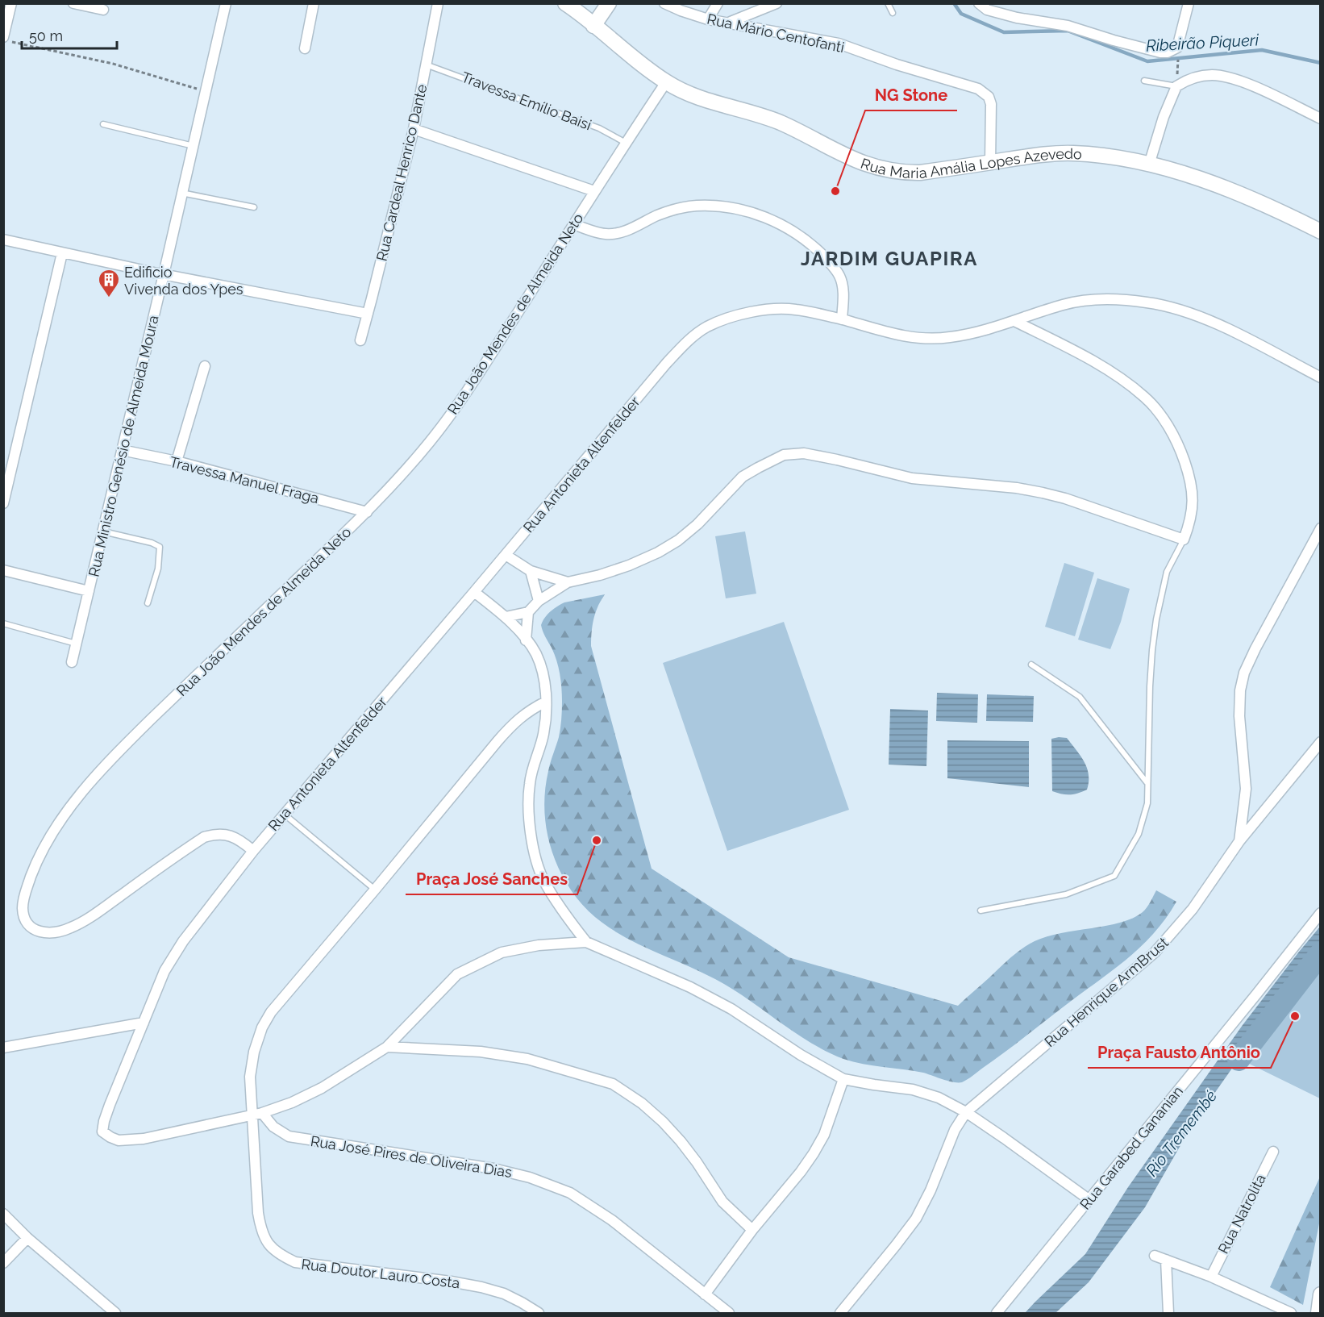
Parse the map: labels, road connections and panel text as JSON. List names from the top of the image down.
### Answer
{
  "streets": {
    "main road": ["Rua Maria Amália Lopes Azevedo"],
    "street": [
      "Rua Mário Centofanti",
      "Rua Cardeal Henrico Dante",
      "Rua João Mendes de Almeida Neto",
      "Rua Ministro Genésio de Almeida Moura",
      "Rua Antonieta Altenfelder",
      "Travessa Manuel Fraga",
      "Rua Henrique ArmBrust",
      "Rua Garabed Gananian",
      "Rua José Pires de Oliveira Dias",
      "Rua Natrolita",
      "Rua Doutor Lauro Costa"
    ],
    "lane": ["Travessa Emílio Baisi"]
  },
  "crossings": [
    ["Rua Mário Centofanti", "Rua Maria Amália Lopes Azevedo"],
    ["Travessa Emílio Baisi", "Rua Cardeal Henrico Dante"],
    ["Travessa Emílio Baisi", "Rua João Mendes de Almeida Neto"],
    ["Rua Maria Amália Lopes Azevedo", "Rua João Mendes de Almeida Neto"],
    ["Rua João Mendes de Almeida Neto", "Rua Antonieta Altenfelder"],
    ["Rua João Mendes de Almeida Neto", "Travessa Manuel Fraga"],
    ["Rua Ministro Genésio de Almeida Moura", "Travessa Manuel Fraga"],
    ["Rua Antonieta Altenfelder", "Rua José Pires de Oliveira Dias"],
    ["Rua Antonieta Altenfelder", "Rua Doutor Lauro Costa"],
    ["Rua José Pires de Oliveira Dias", "Rua Doutor Lauro Costa"]
  ],
  "districts": ["JARDIM GUAPIRA"],
  "water": ["Ribeirão Piqueri", "Rio Tremembé"],
  "places": {
    "other": ["NG Stone", "Praça José Sanches", "Praça Fausto Antônio"],
    "building": ["Edificio Vivenda dos Ypes"]
  },
  "scale_bar": "50 m"
}
